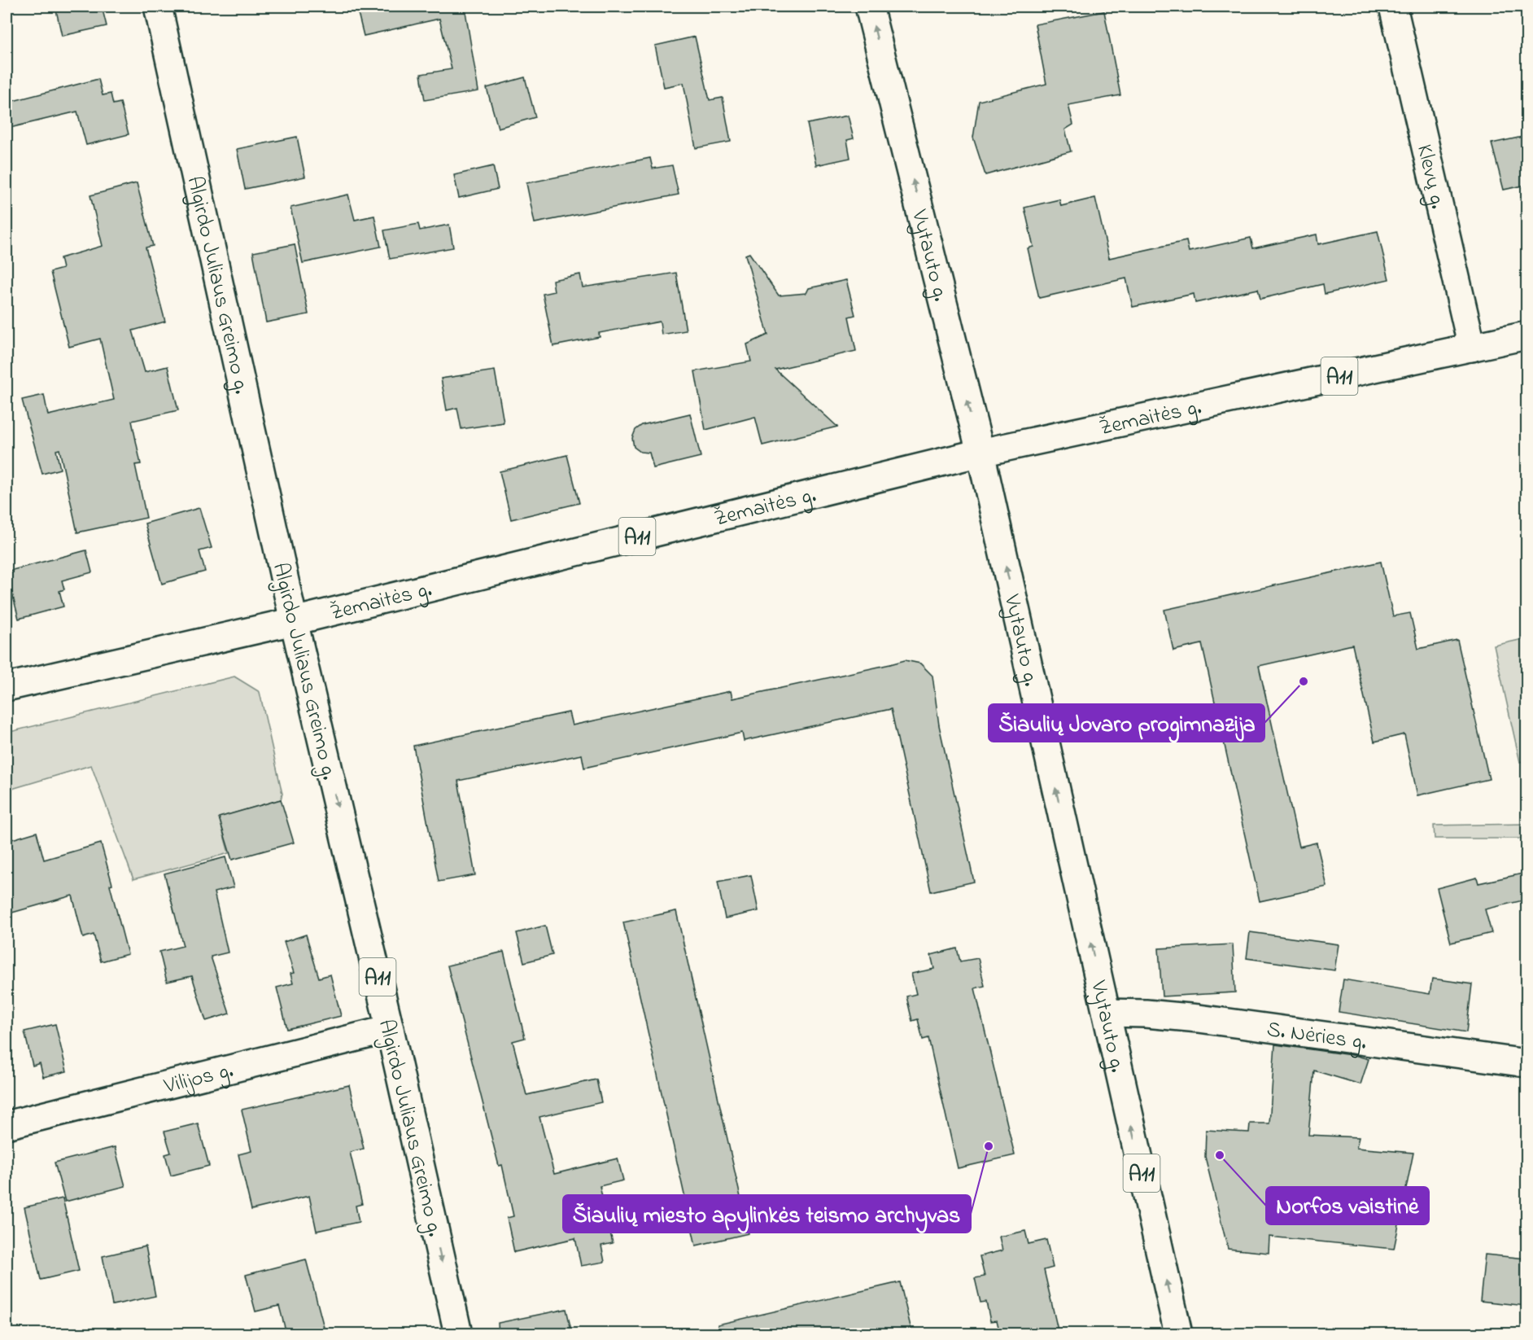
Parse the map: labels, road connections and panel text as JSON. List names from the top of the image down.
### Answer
{
  "streets": {
    "main road": [
      "Klevų g.",
      "Vytauto g.",
      "Algirdo Juliaus Greimo g.",
      "A11",
      "Žemaitės g.",
      "S. Nėries g.",
      "Vilijos g."
    ]
  },
  "crossings": [
    ["Klevų g.", "Žemaitės g."],
    ["Vytauto g.", "Žemaitės g."],
    ["Vytauto g.", "S. Nėries g."],
    ["Algirdo Juliaus Greimo g.", "Žemaitės g."],
    ["Algirdo Juliaus Greimo g.", "Vilijos g."]
  ],
  "one_way": ["Vytauto g.", "Algirdo Juliaus Greimo g."],
  "places": ["Šiaulių Jovaro progimnazija", "Šiaulių miesto apylinkės teismo archyvas", "Norfos vaistinė"]
}
